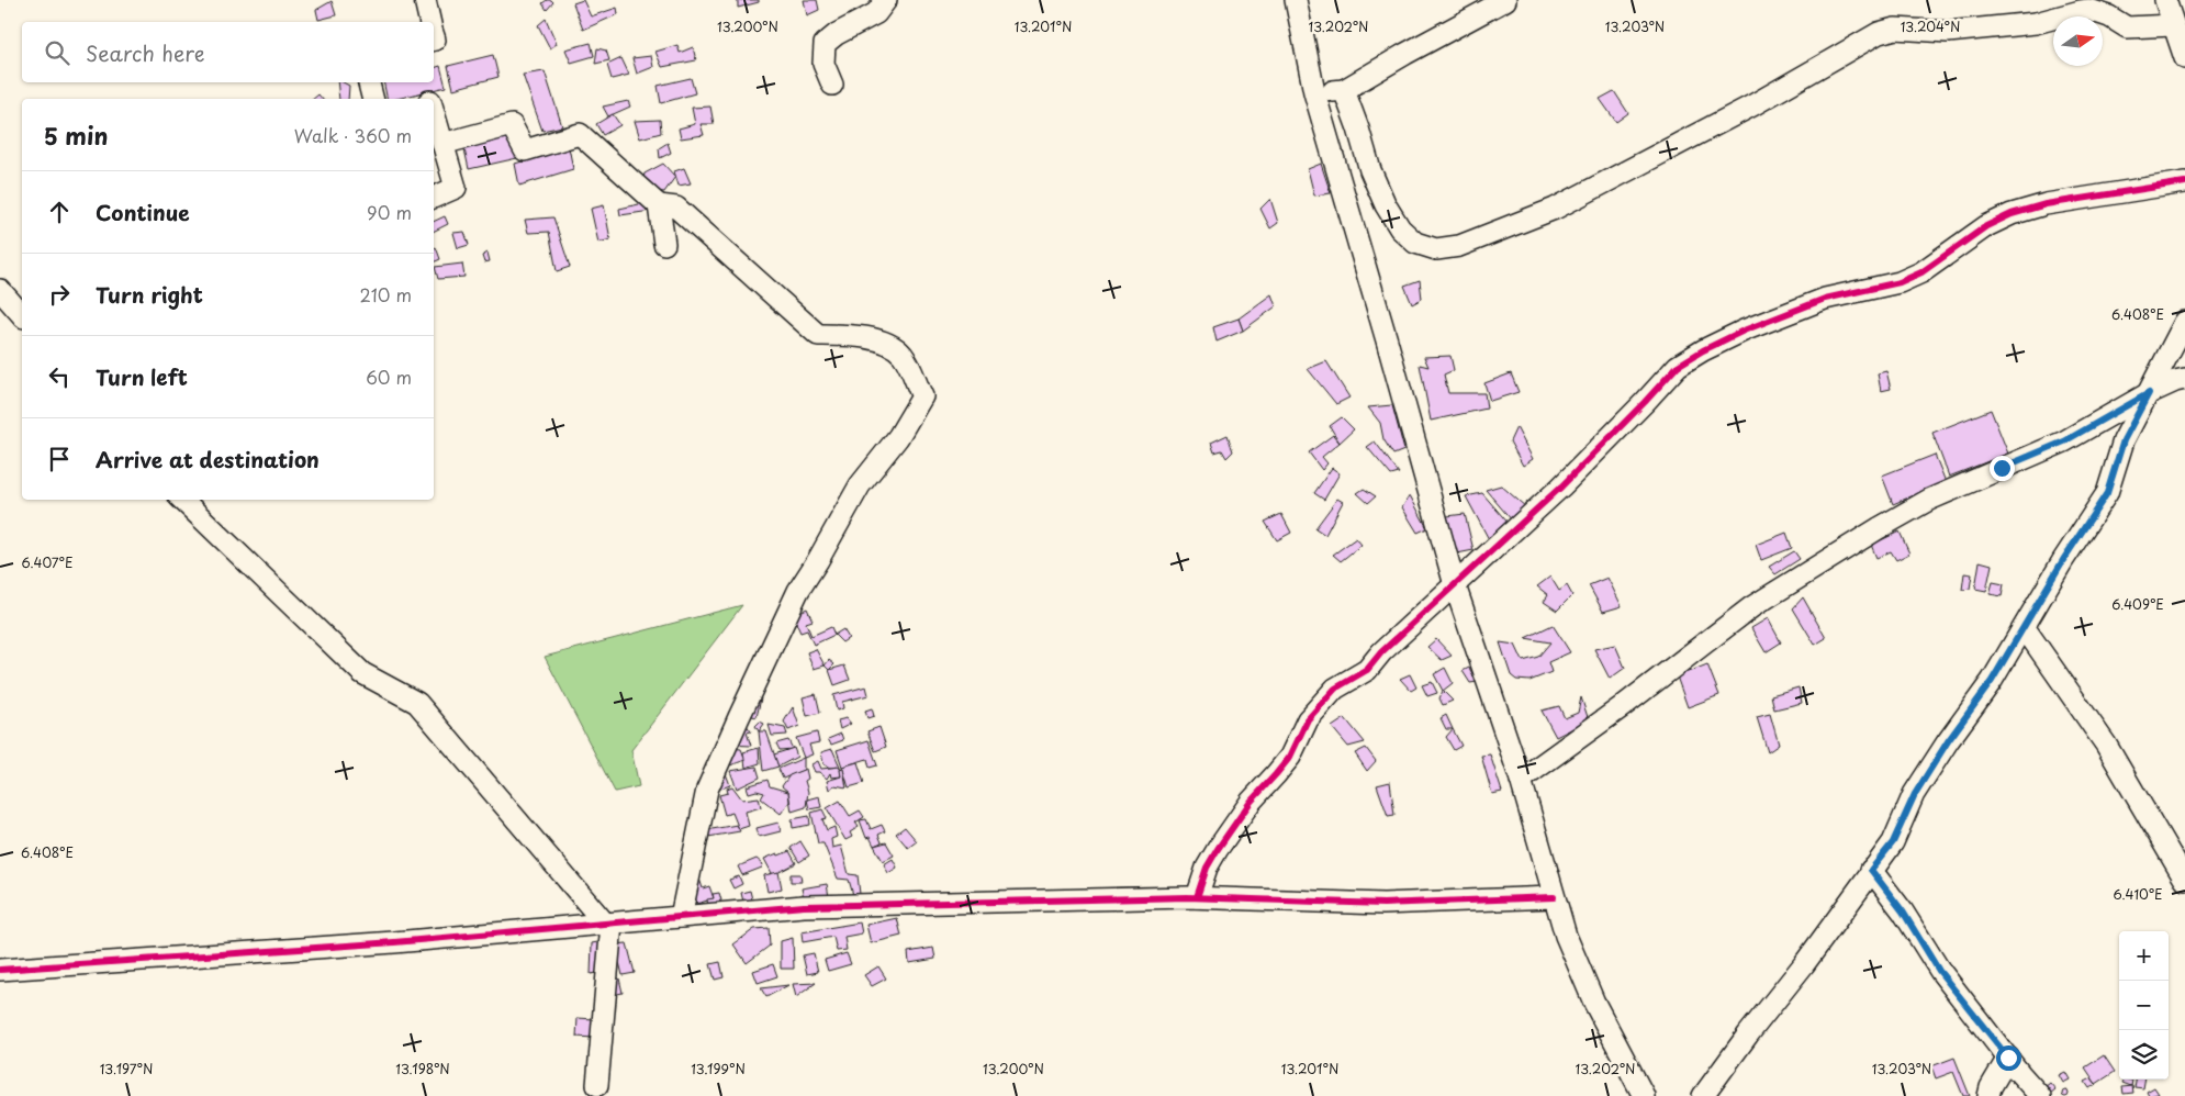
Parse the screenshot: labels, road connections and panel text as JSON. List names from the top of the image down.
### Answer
{
  "north": "right",
  "page": {
    "search": "Search here",
    "heading": ["5 min", "Walk · 360 m"],
    "list": [
      ["Continue", "90 m"],
      ["Turn right", "210 m"],
      ["Turn left", "60 m"],
      "Arrive at destination"
    ],
    "map_buttons": ["+", "−"]
  },
  "coordinates": [
    "13.200°N",
    "13.201°N",
    "13.202°N",
    "13.203°N",
    "13.204°N",
    "6.408°E",
    "6.407°E",
    "6.409°E",
    "6.410°E",
    "13.197°N",
    "13.198°N",
    "13.199°N"
  ]
}
